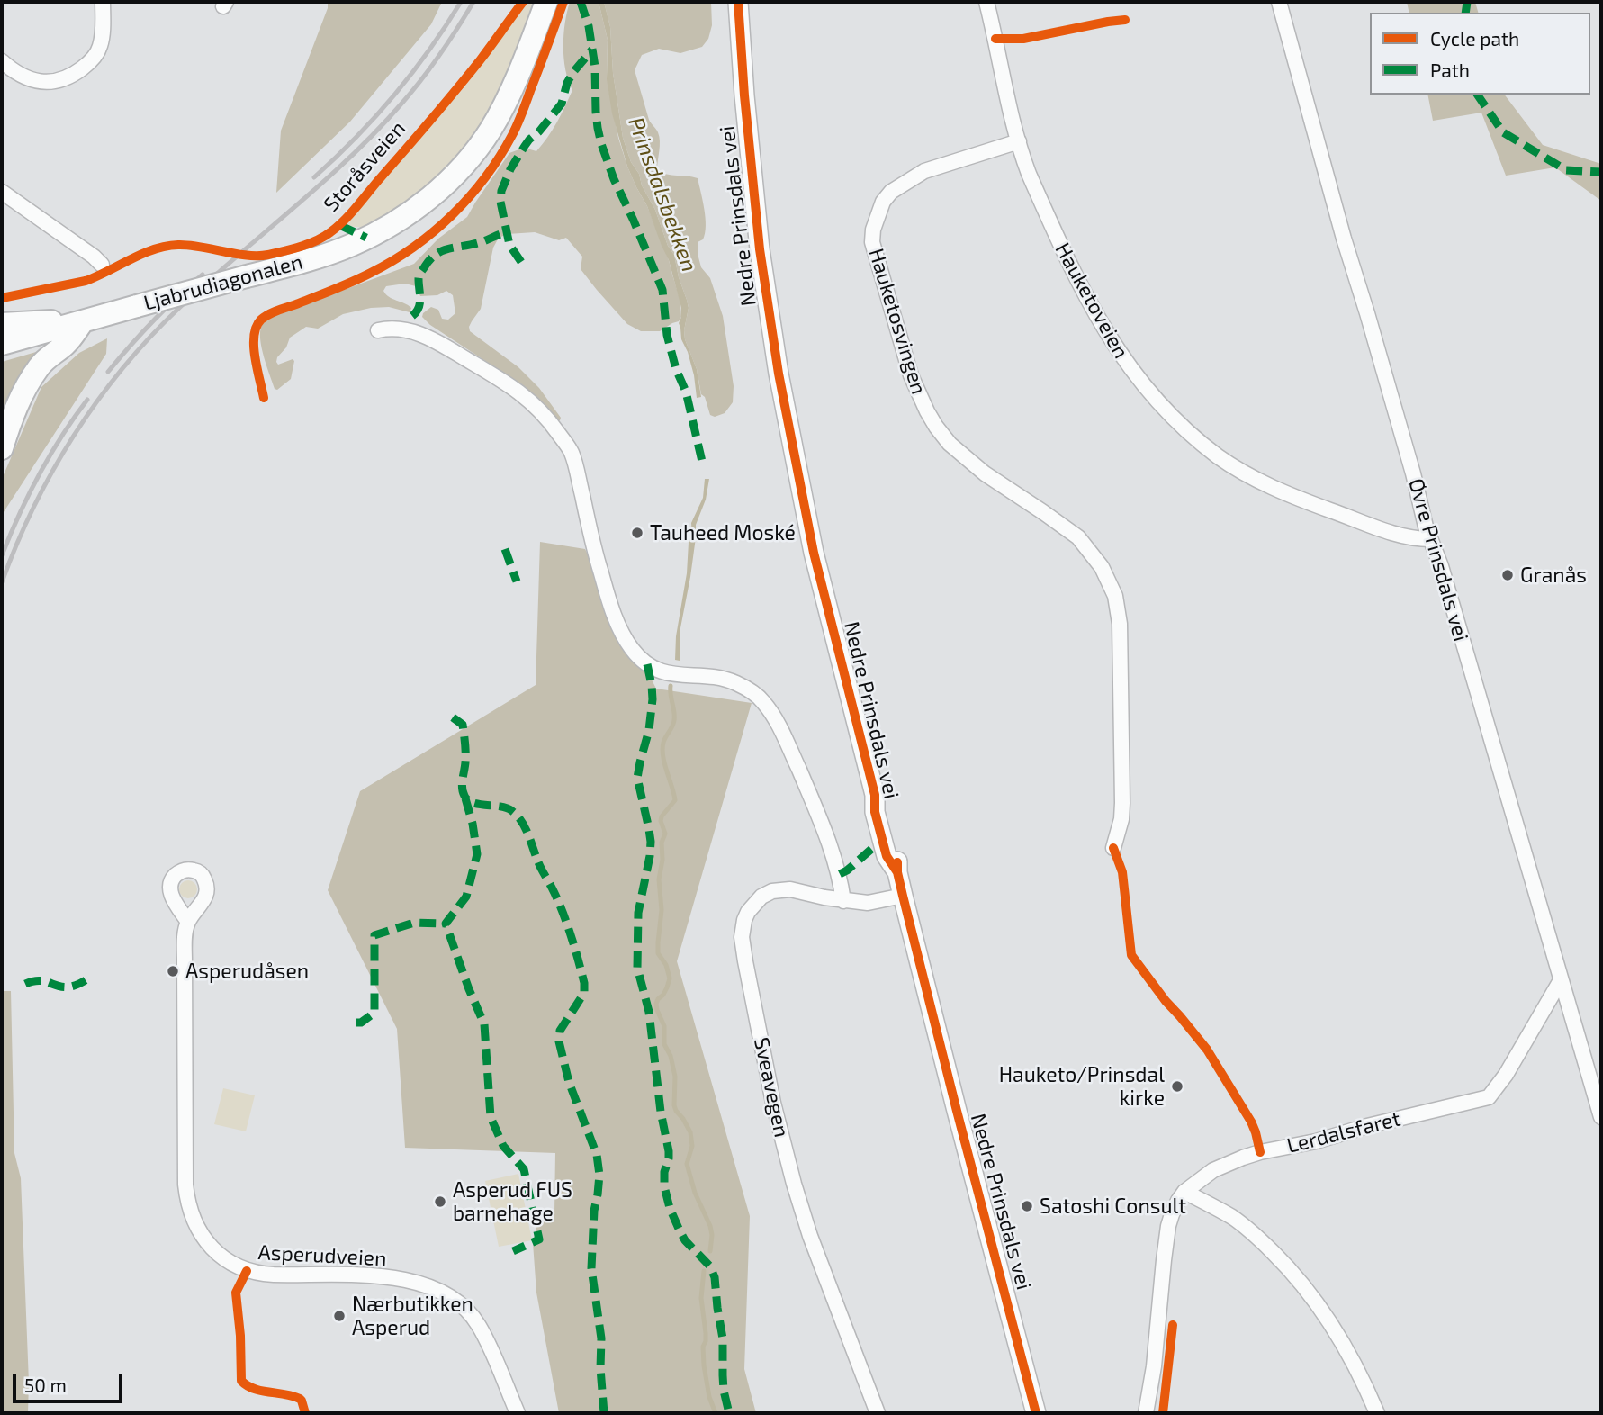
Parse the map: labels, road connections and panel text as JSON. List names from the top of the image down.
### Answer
{
  "streets": {
    "main road": ["Nedre Prinsdals vei", "Ljabrudiagonalen"],
    "street": [
      "Hauketoveien",
      "Hauketosvingen",
      "Øvre Prinsdals vei",
      "Sveavegen",
      "Lerdalsfaret",
      "Asperudveien"
    ],
    "cycle path": ["Storåsveien"]
  },
  "crossings": [
    ["Nedre Prinsdals vei", "Sveavegen"],
    ["Hauketoveien", "Hauketosvingen"],
    ["Hauketoveien", "Øvre Prinsdals vei"],
    ["Øvre Prinsdals vei", "Lerdalsfaret"]
  ],
  "water": ["Prinsdalsbekken"],
  "places": [
    "Tauheed Moské",
    "Granås",
    "Asperudåsen",
    "Hauketo/Prinsdal kirke",
    "Asperud FUS barnehage",
    "Satoshi Consult",
    "Nærbutikken Asperud"
  ],
  "legend": ["Cycle path", "Path"],
  "scale_bar": "50 m"
}
